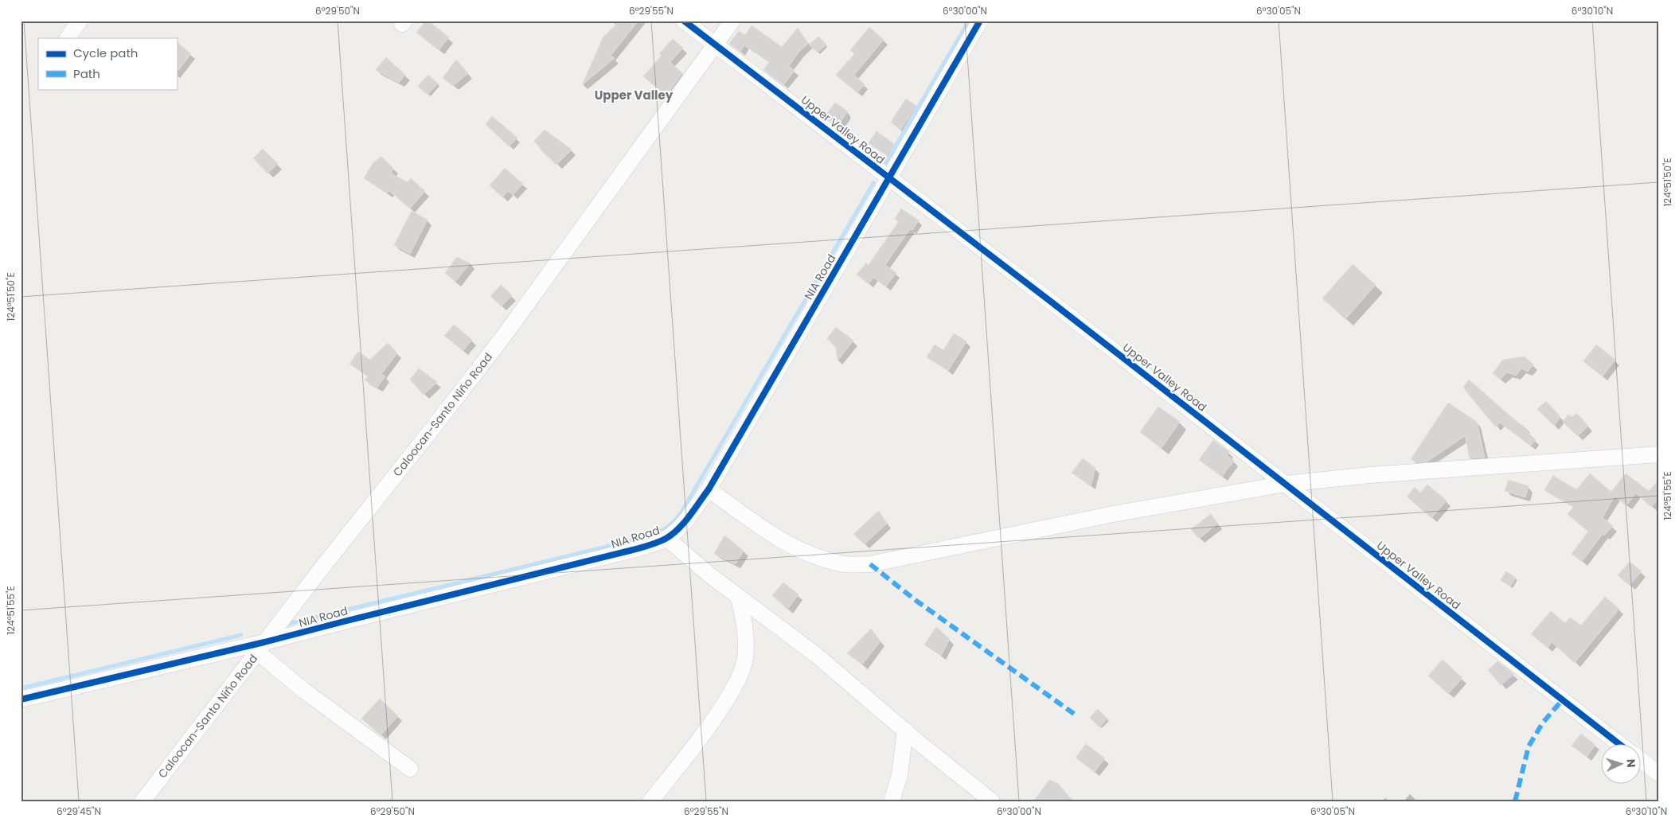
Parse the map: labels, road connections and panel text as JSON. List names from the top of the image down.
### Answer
{
  "streets": {
    "street": ["Upper Valley Road", "NIA Road", "Caloocan-Santo Niño Road"]
  },
  "crossings": [
    ["Upper Valley Road", "NIA Road"],
    ["Upper Valley Road", "Caloocan-Santo Niño Road"],
    ["NIA Road", "Caloocan-Santo Niño Road"]
  ],
  "districts": ["Upper Valley"],
  "legend": ["Cycle path", "Path"],
  "north": "right",
  "coordinates": [
    "6°29'50\"N",
    "6°29'55\"N",
    "6°30'00\"N",
    "6°30'05\"N",
    "6°30'10\"N",
    "124°51'50\"E",
    "124°51'55\"E",
    "6°29'45\"N"
  ]
}
